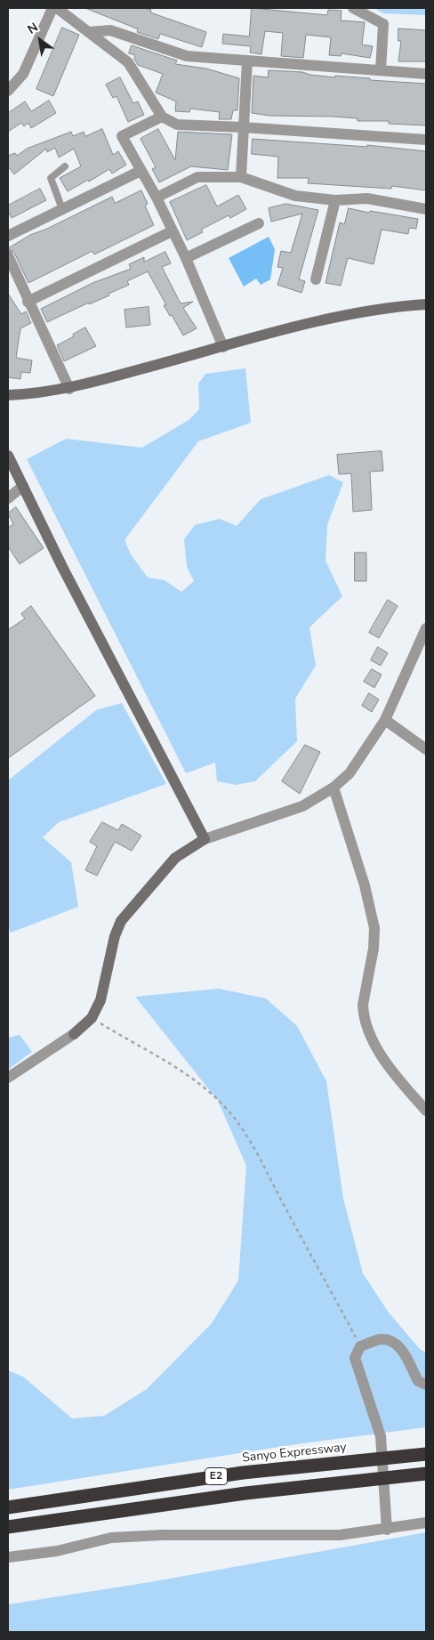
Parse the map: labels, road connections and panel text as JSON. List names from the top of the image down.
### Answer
{
  "streets": {
    "highway": ["Sanyo Expressway", "E2"]
  },
  "north": "top left"
}
